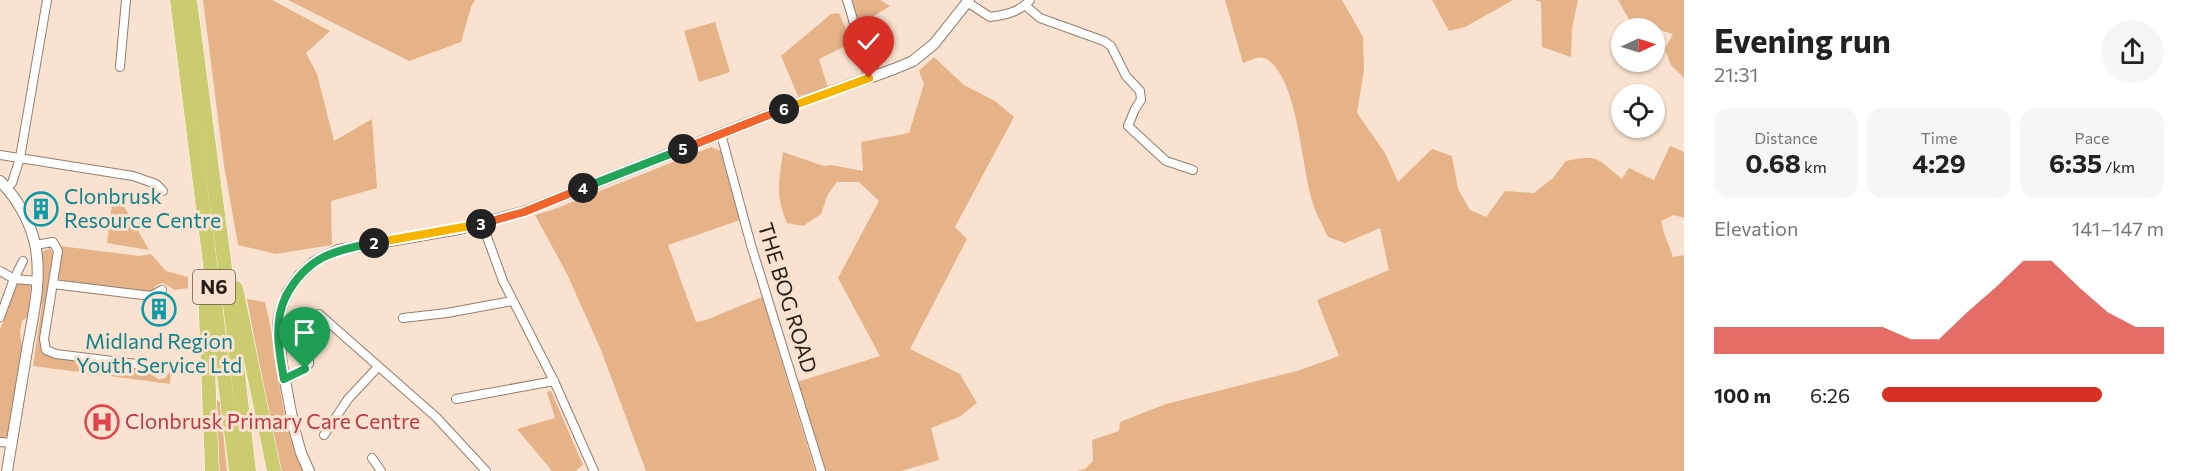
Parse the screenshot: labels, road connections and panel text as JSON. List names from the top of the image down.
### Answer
{
  "streets": {
    "highway": ["N6"],
    "street": ["THE BOG ROAD"]
  },
  "places": {
    "building": ["Clonbrusk Resource Centre", "Midland Region Youth Service Ltd"],
    "hospital": ["Clonbrusk Primary Care Centre"]
  },
  "north": "right",
  "page": {
    "heading": ["Evening run", "21:31"],
    "pins": [
      "6",
      "5",
      "4",
      "3",
      "2"
    ],
    "stats": [
      ["Distance", "0.68 km"],
      ["Time", "4:29"],
      ["Pace", "6:35 /km"]
    ],
    "chart": ["Elevation", "141–147 m"],
    "list": [
      {
        "name": "100 m",
        "note": "6:26"
      }
    ]
  }
}
